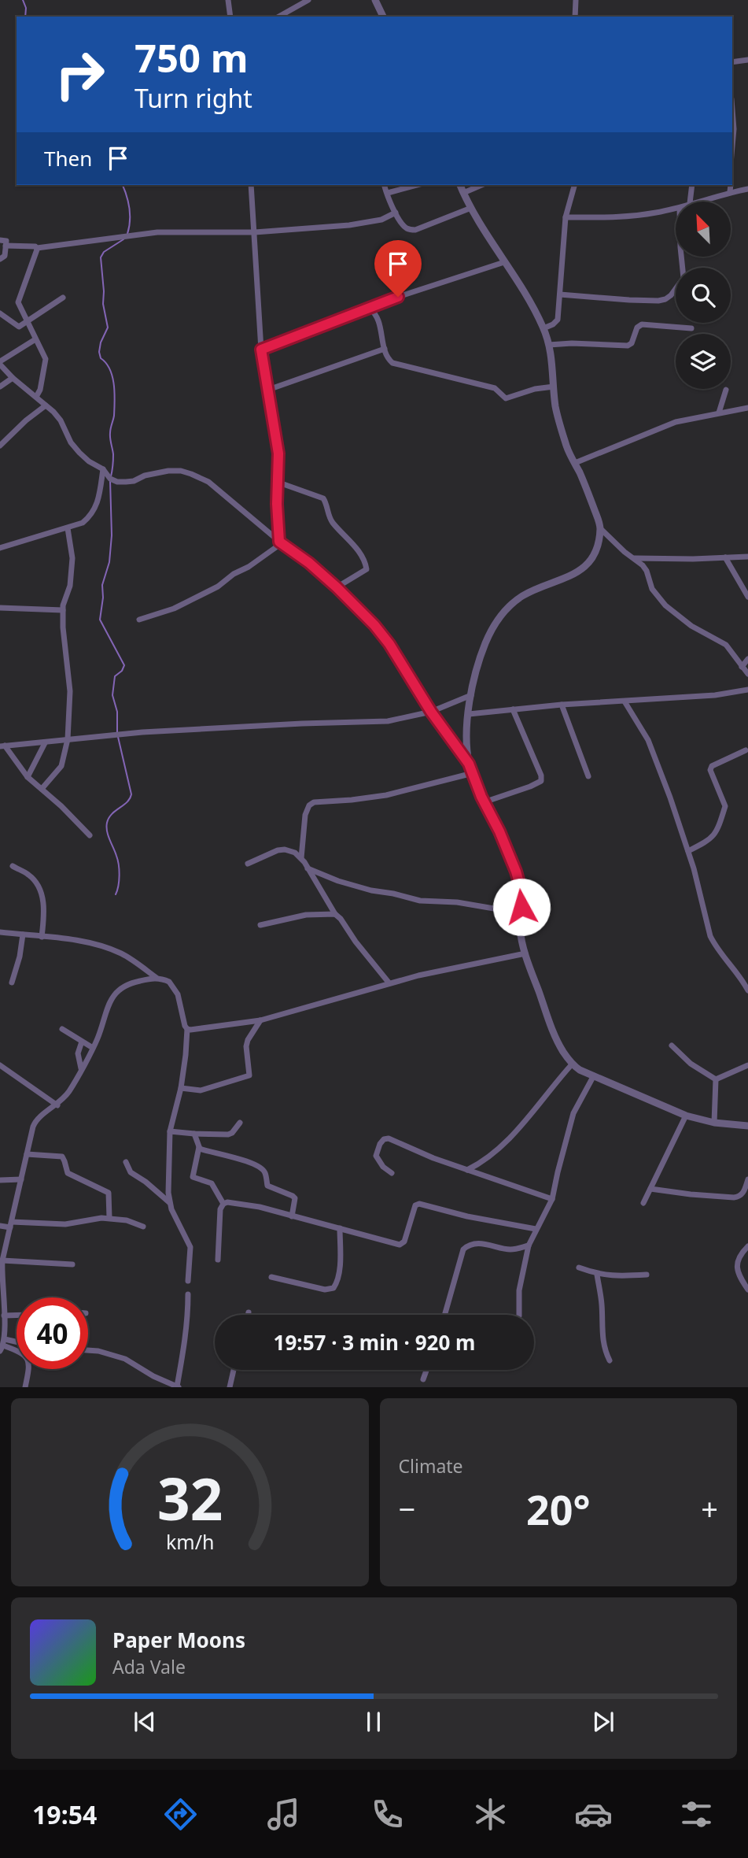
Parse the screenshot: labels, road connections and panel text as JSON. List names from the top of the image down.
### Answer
{
  "north": "top left",
  "page": {
    "turn": ["750 m", "Turn right"],
    "then": "Then",
    "limit": "40",
    "trip": "19:57 · 3 min · 920 m",
    "tile": "Climate",
    "heat": ["−", "20°", "+"],
    "song": ["Paper Moons", "Ada Vale"],
    "tabs": "19:54",
    "gauge": ["32", "km/h"]
  }
}
